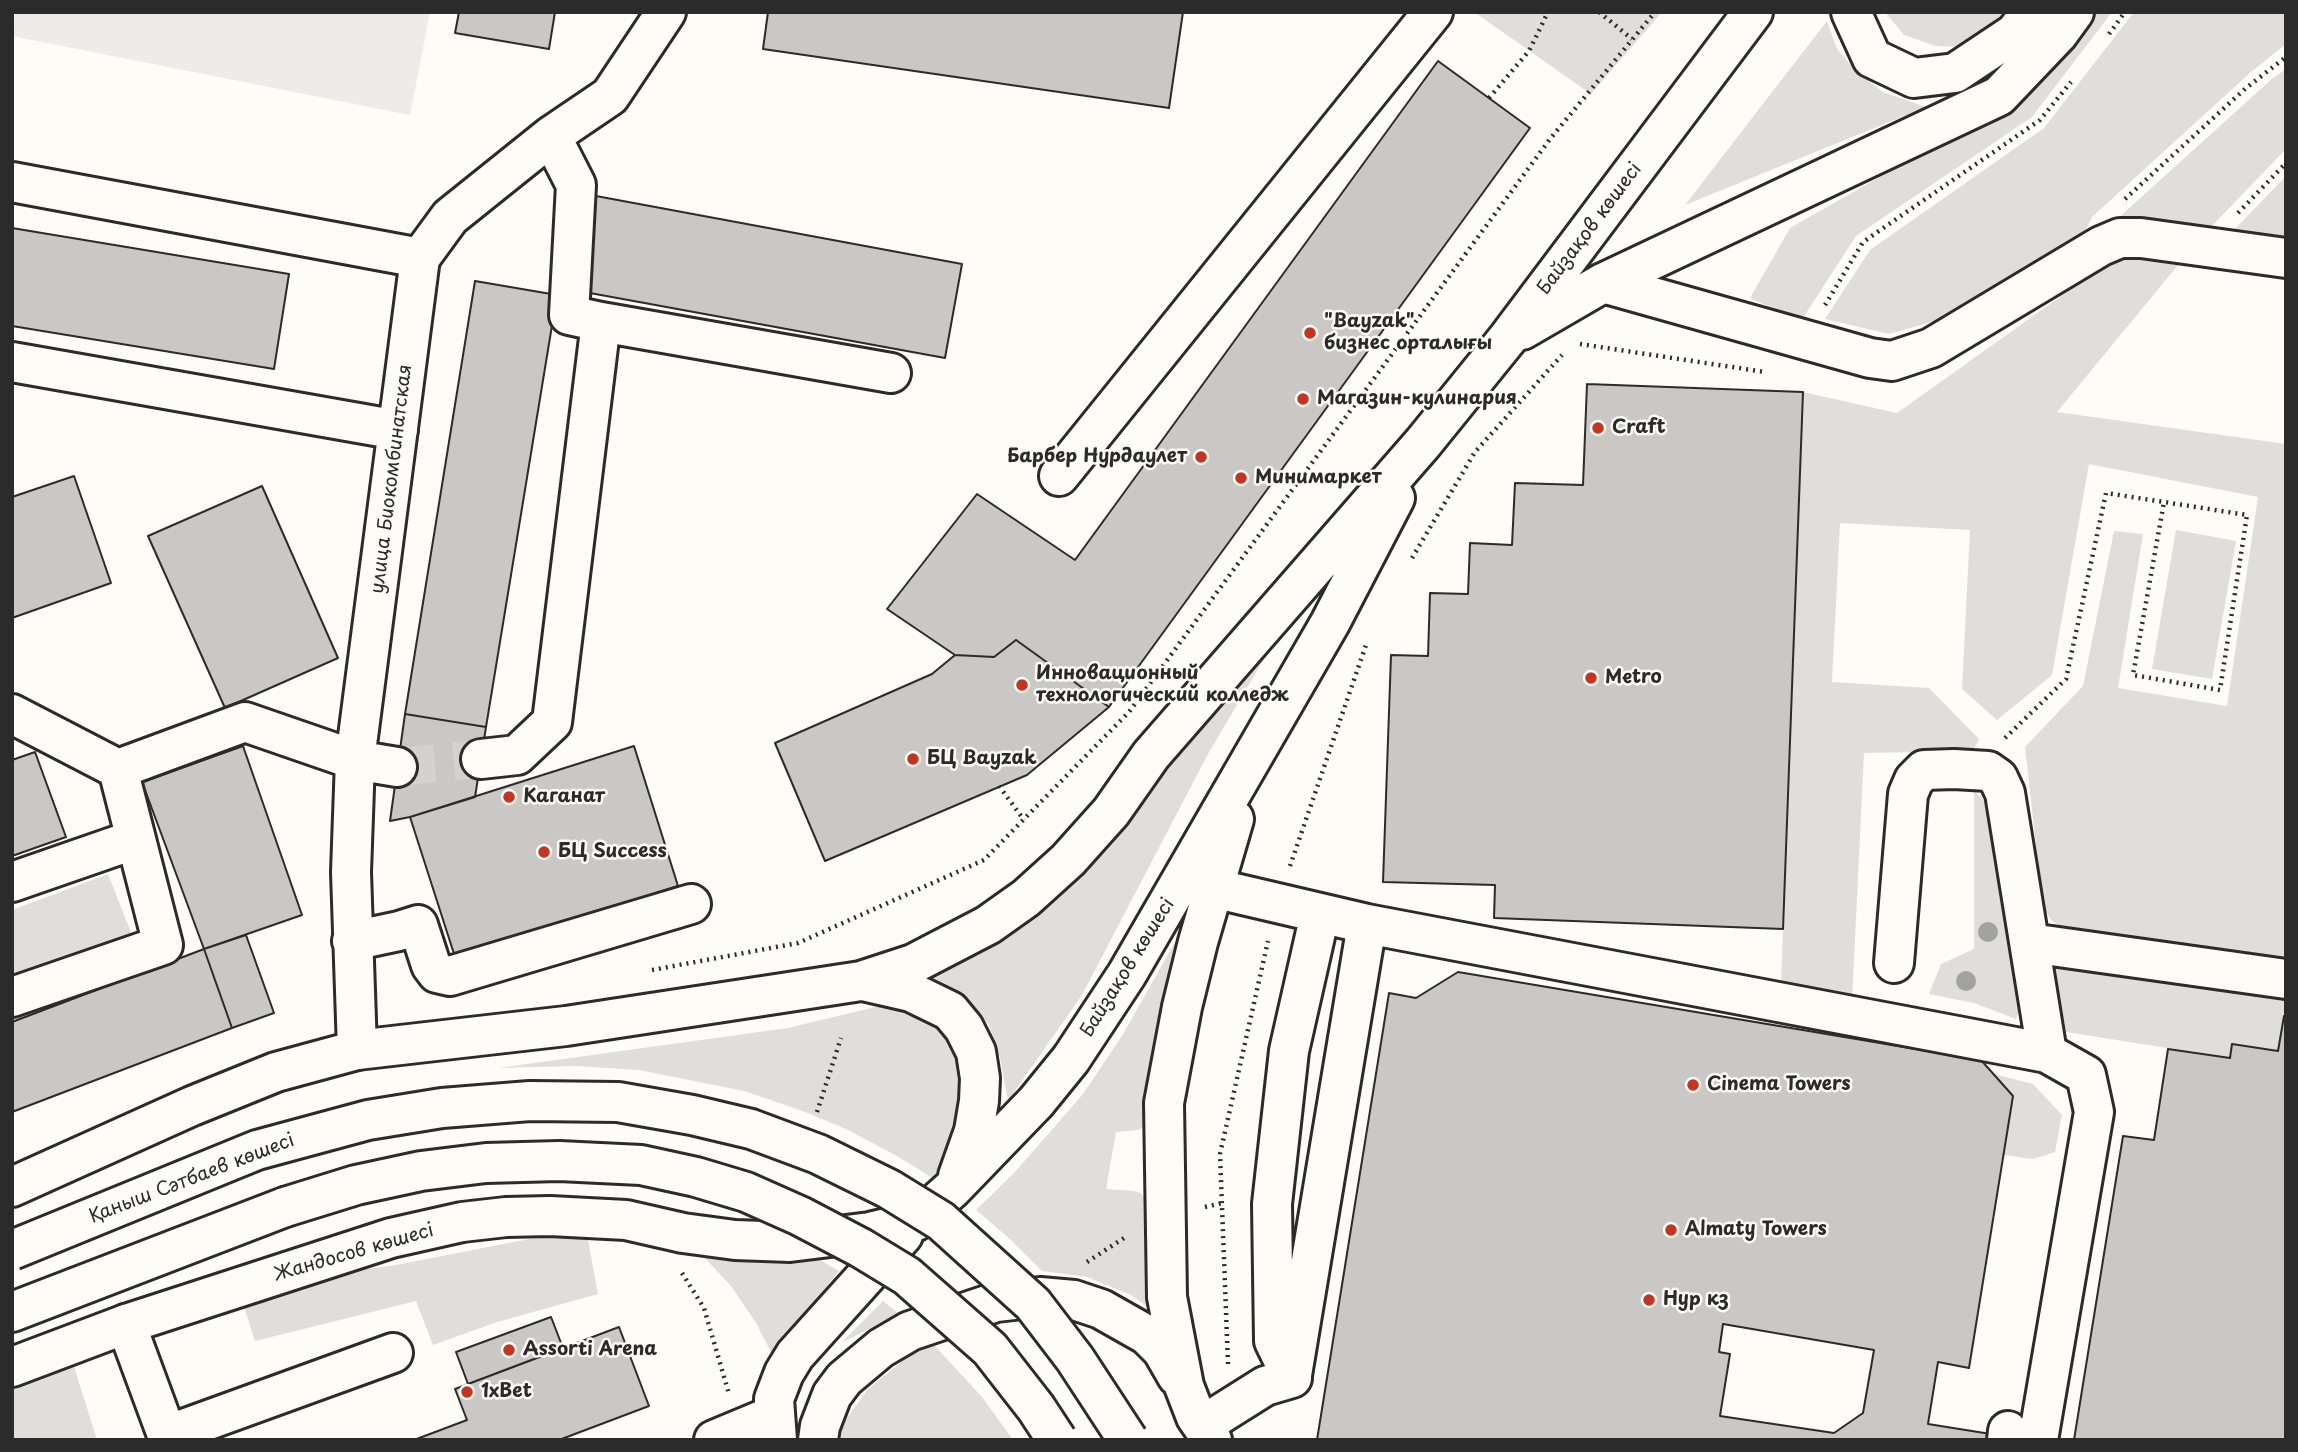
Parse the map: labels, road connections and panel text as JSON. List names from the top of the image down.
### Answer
{
  "streets": {
    "main road": [
      "Байзақов көшесі",
      "улица Биокомбинатская",
      "Қаныш Сәтбаев көшесі",
      "Жандосов көшесі"
    ]
  },
  "crossings": [
    ["Байзақов көшесі", "Жандосов көшесі"]
  ],
  "places": [
    "\"Bayzak\" бизнес орталығы",
    "Магазин-кулинария",
    "Craft",
    "Барбер Нурдаулет",
    "Минимаркет",
    "Metro",
    "Инновационный технологический колледж",
    "БЦ Bayzak",
    "Каганат",
    "БЦ Success",
    "Cinema Towers",
    "Almaty Towers",
    "Нур кз",
    "Assorti Arena",
    "1xBet"
  ]
}
